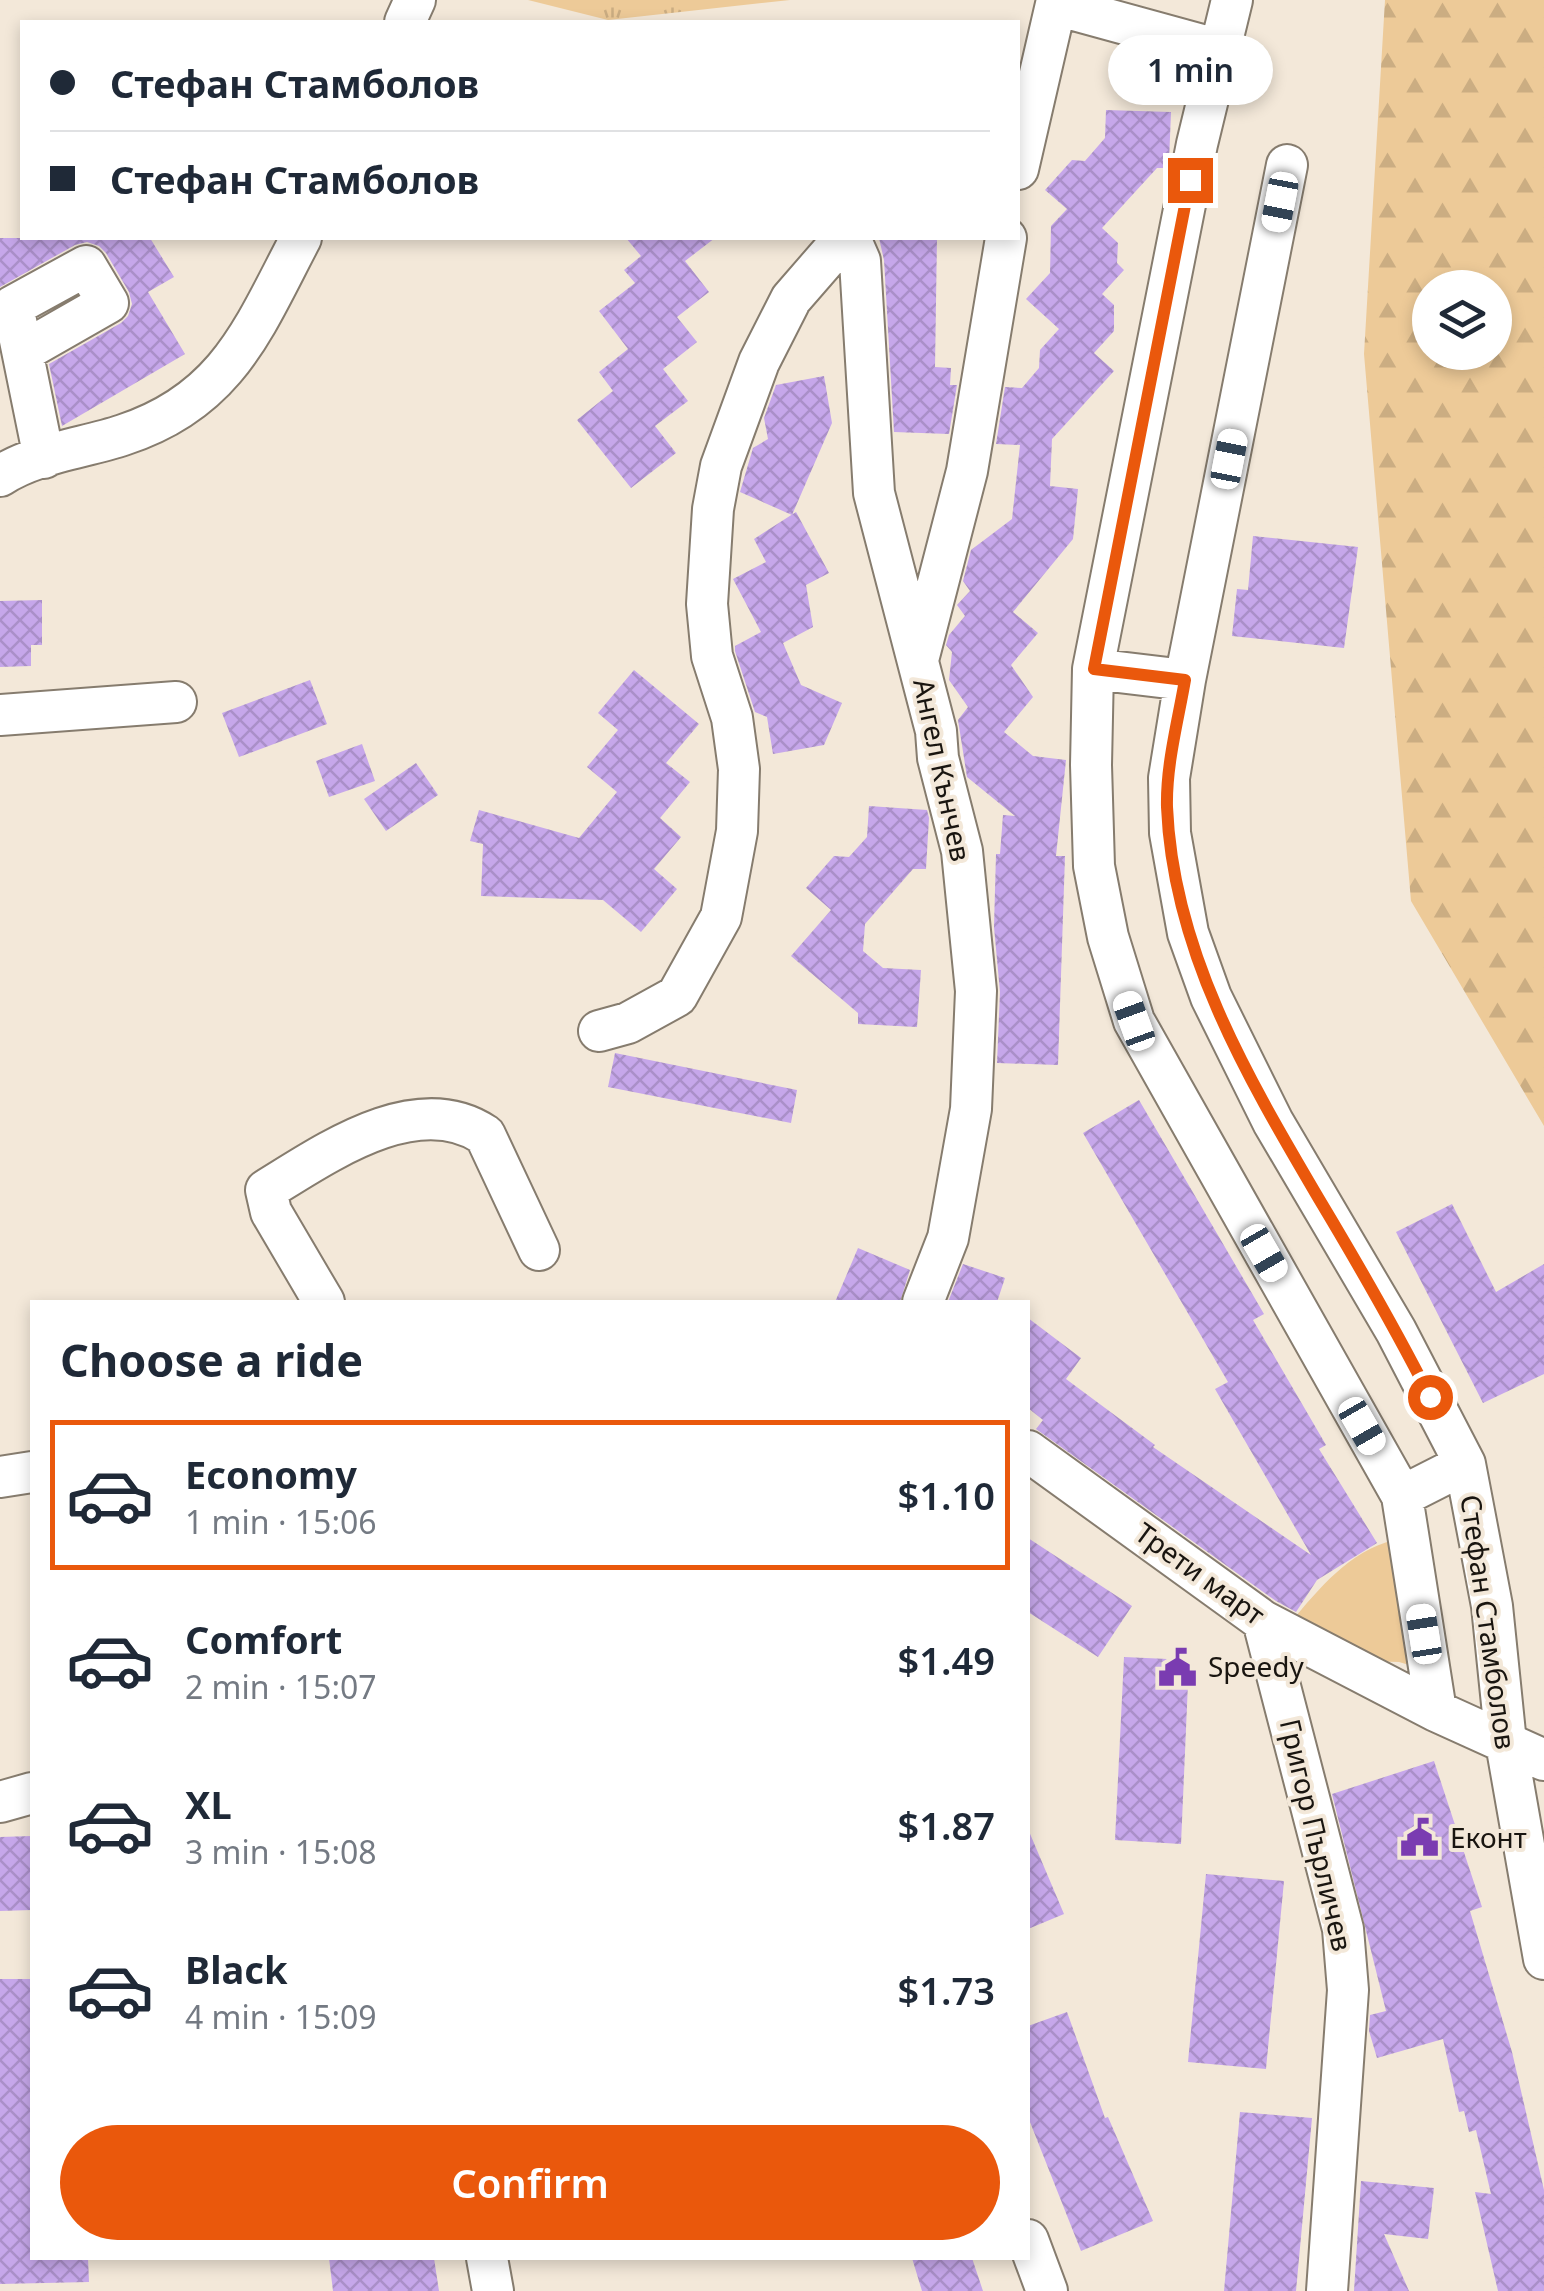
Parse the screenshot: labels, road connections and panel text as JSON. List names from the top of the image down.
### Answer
{
  "streets": {
    "street": [
      "Ангел Кънчев",
      "Трети март",
      "Стефан Стамболов",
      "Григор Пърличев"
    ]
  },
  "crossings": [
    ["Трети март", "Стефан Стамболов"],
    ["Трети март", "Григор Пърличев"]
  ],
  "places": {
    "public building": ["Speedy", "Еконт"]
  },
  "page": {
    "banner": ["Стефан Стамболов", "Стефан Стамболов"],
    "bubble": "1 min",
    "heading": "Choose a ride",
    "list": [
      {
        "name": "Economy",
        "note": "1 min · 15:06",
        "value": "$1.10"
      },
      {
        "name": "Comfort",
        "note": "2 min · 15:07",
        "value": "$1.49"
      },
      {
        "name": "XL",
        "note": "3 min · 15:08",
        "value": "$1.87"
      },
      {
        "name": "Black",
        "note": "4 min · 15:09",
        "value": "$1.73"
      }
    ],
    "buttons": "Confirm"
  }
}
